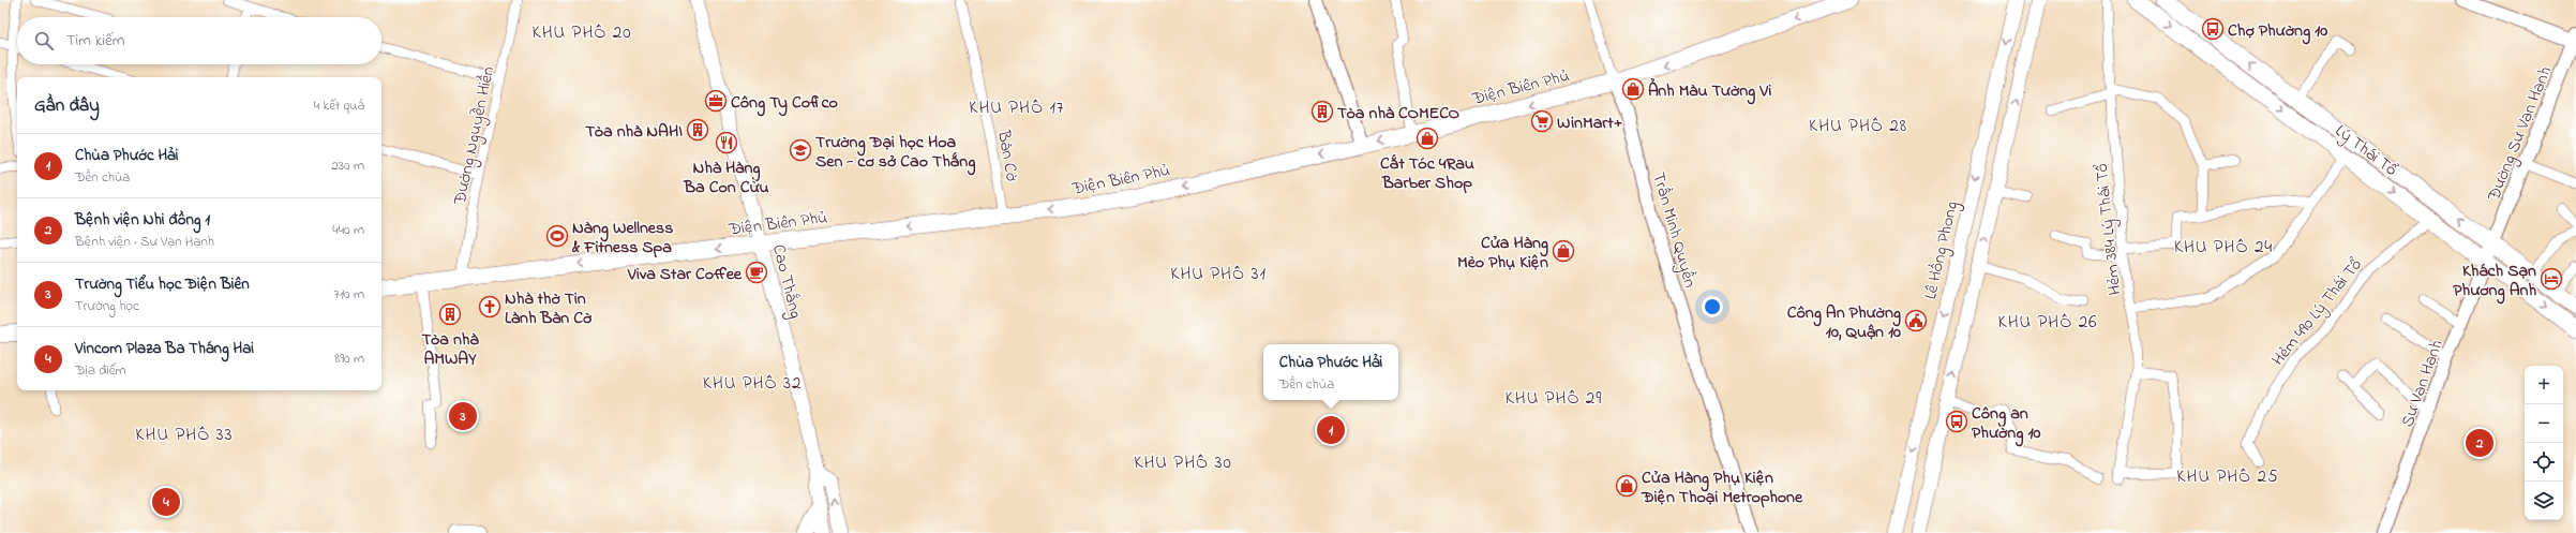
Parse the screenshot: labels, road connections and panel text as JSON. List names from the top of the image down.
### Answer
{
  "streets": {
    "main road": [
      "Điện Biên Phủ",
      "Lý Thái Tổ",
      "Lê Hồng Phong",
      "Cao Thắng"
    ],
    "street": [
      "Đường Sư Vạn Hạnh",
      "Đường Nguyễn Hiền",
      "Bàn Cờ",
      "Trần Minh Quyền",
      "Hẻm 384 Lý Thái Tổ",
      "Hẻm 490 Lý Thái Tổ",
      "Sư Vạn Hạnh"
    ]
  },
  "crossings": [
    ["Điện Biên Phủ", "Đường Nguyễn Hiền"],
    ["Điện Biên Phủ", "Bàn Cờ"],
    ["Điện Biên Phủ", "Trần Minh Quyền"],
    ["Điện Biên Phủ", "Cao Thắng"],
    ["Đường Sư Vạn Hạnh", "Lý Thái Tổ"],
    ["Đường Sư Vạn Hạnh", "Sư Vạn Hạnh"],
    ["Lý Thái Tổ", "Hẻm 490 Lý Thái Tổ"],
    ["Lý Thái Tổ", "Sư Vạn Hạnh"]
  ],
  "one_way": ["Điện Biên Phủ"],
  "districts": [
    "KHU PHỐ 20",
    "KHU PHỐ 17",
    "KHU PHỐ 28",
    "KHU PHỐ 24",
    "KHU PHỐ 31",
    "KHU PHỐ 26",
    "KHU PHỐ 32",
    "KHU PHỐ 29",
    "KHU PHỐ 33",
    "KHU PHỐ 30",
    "KHU PHỐ 25"
  ],
  "places": {
    "bus stop": ["Chợ Phường 10", "Công an Phường 10"],
    "shop": [
      "Ảnh Màu Tường Vi",
      "Cắt Tóc 4Rau Barber Shop",
      "Cửa Hàng Mèo Phụ Kiện",
      "Cửa Hàng Phụ Kiện Điện Thoại Metrophone"
    ],
    "office": ["Công Ty Cofico"],
    "building": ["Tòa nhà COMECO", "Tòa nhà NAHI", "Tòa nhà AMWAY"],
    "supermarket": ["WinMart+"],
    "restaurant": ["Nhà Hàng Ba Con Cừu"],
    "school or university": ["Trường Đại học Hoa Sen - cơ sở Cao Thắng"],
    "sports": ["Nàng Wellness & Fitness Spa"],
    "cafe": ["Viva Star Coffee"],
    "hotel": ["Khách Sạn Phương Anh"],
    "church": ["Nhà thờ Tin Lành Bàn Cờ"],
    "public building": ["Công An Phường 10, Quận 10"]
  },
  "page": {
    "search": "Tìm kiếm",
    "heading": ["Gần đây", "4 kết quả"],
    "list": [
      {
        "mark": "1",
        "name": "Chùa Phước Hải",
        "note": "Đền chùa",
        "value": "230 m"
      },
      {
        "mark": "2",
        "name": "Bệnh viện Nhi đồng 1",
        "note": "Bệnh viện · Sư Vạn Hạnh",
        "value": "440 m"
      },
      {
        "mark": "3",
        "name": "Trường Tiểu học Điện Biên",
        "note": "Trường học",
        "value": "710 m"
      },
      {
        "mark": "4",
        "name": "Vincom Plaza Ba Tháng Hai",
        "note": "Địa điểm",
        "value": "890 m"
      }
    ],
    "popup": ["Chùa Phước Hải", "Đền chùa"],
    "map_buttons": ["+", "−"],
    "pins": [
      "3",
      "1",
      "2",
      "4"
    ]
  }
}
